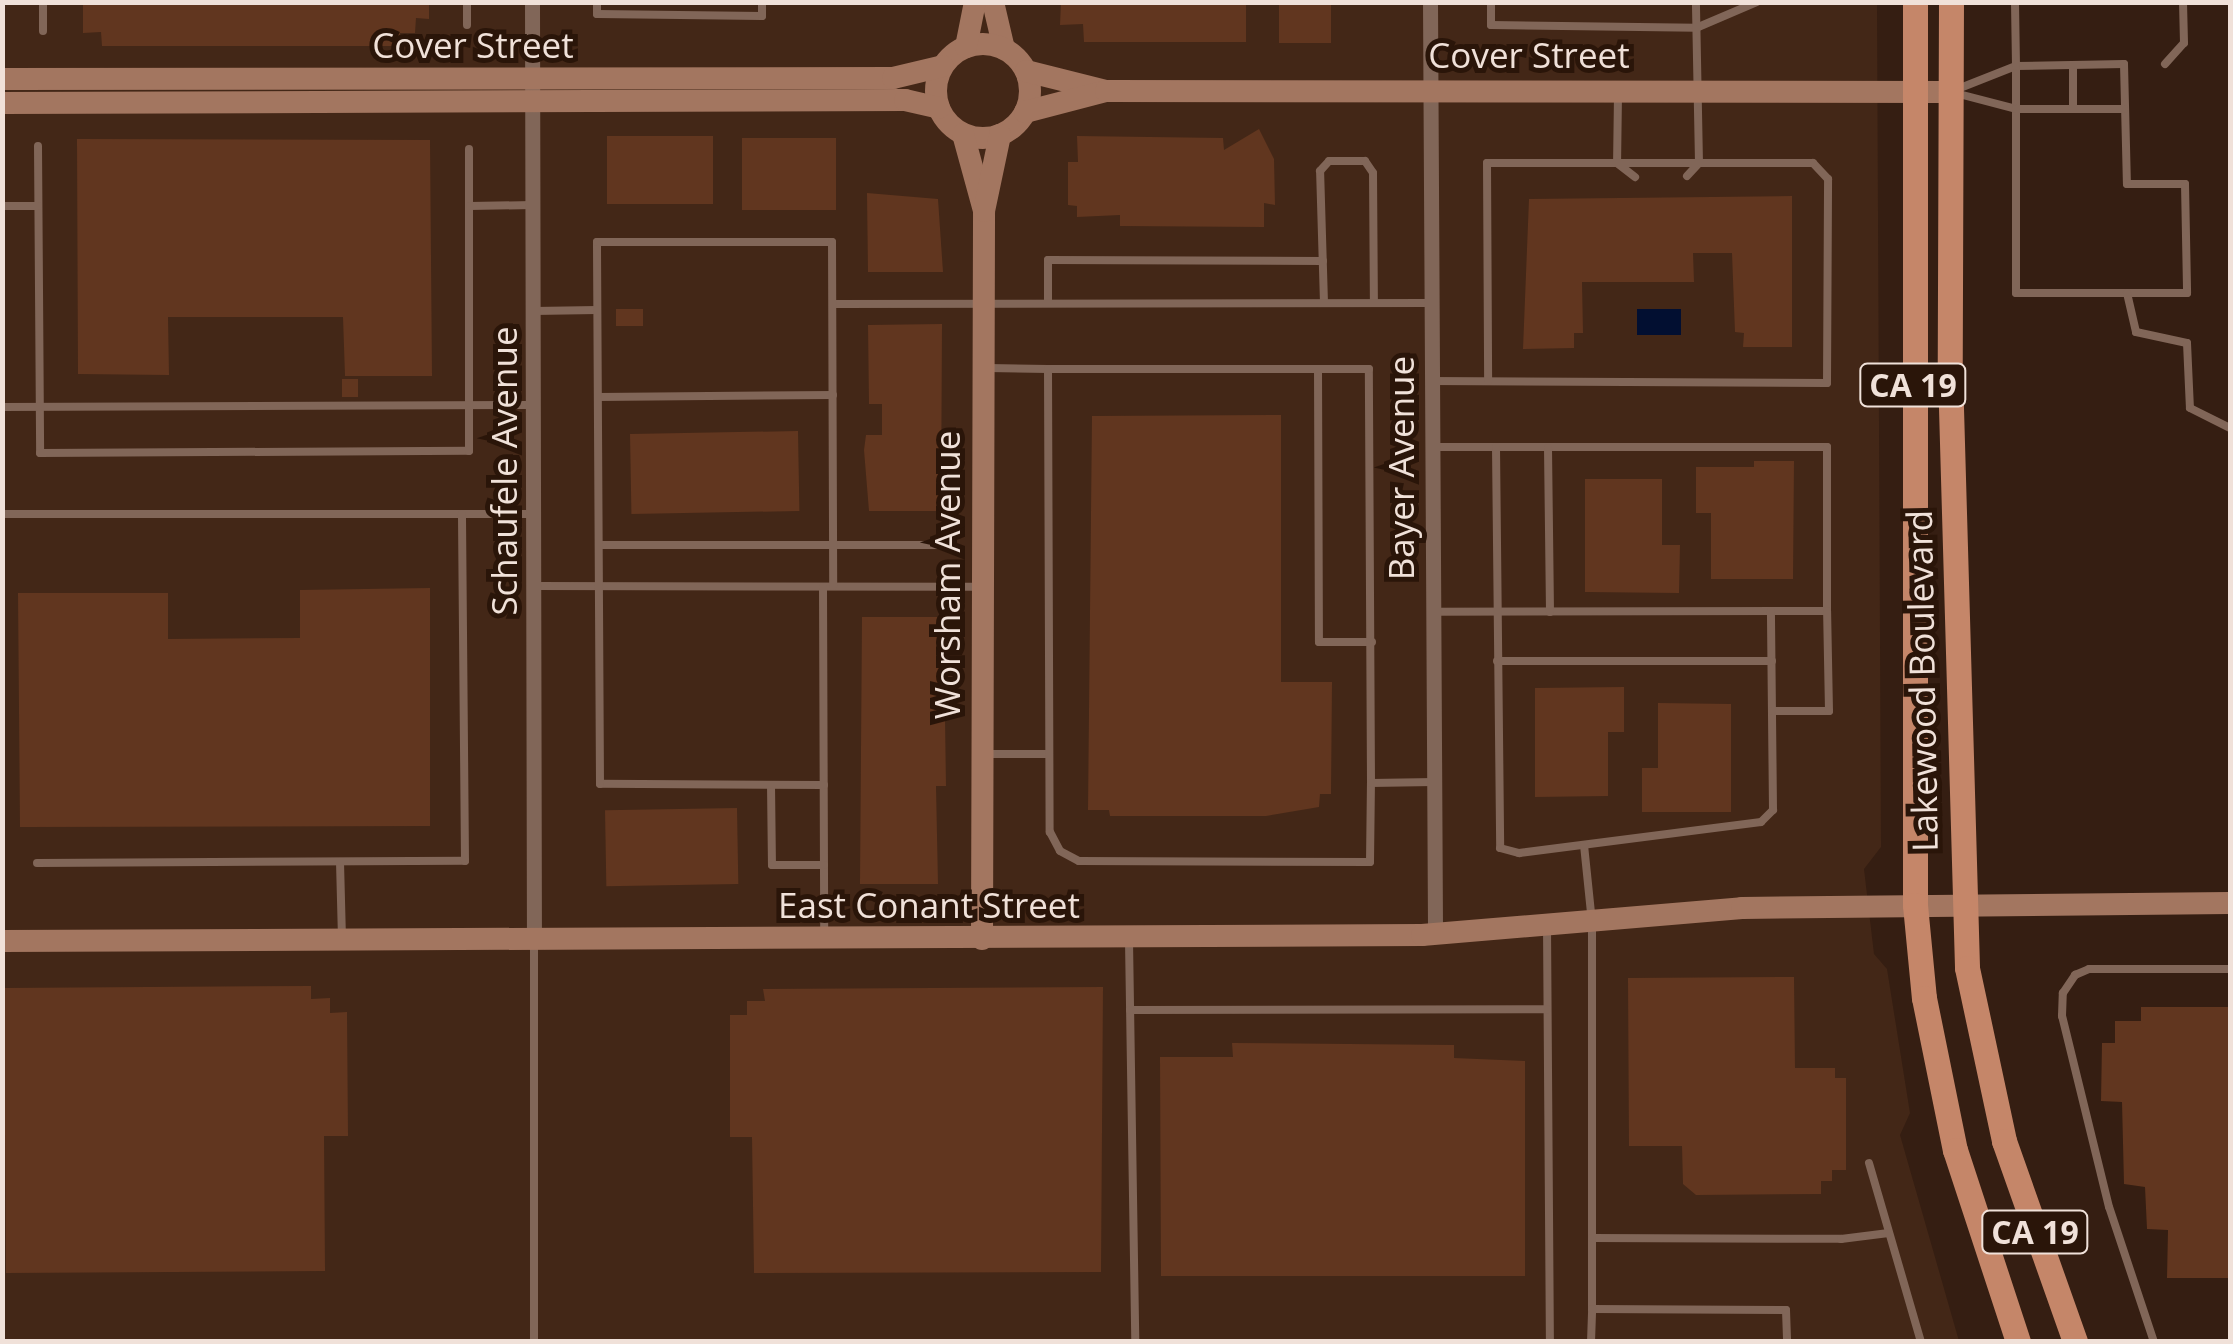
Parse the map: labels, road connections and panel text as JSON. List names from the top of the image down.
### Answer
{
  "streets": {
    "main road": ["CA 19", "Lakewood Boulevard"],
    "street": [
      "Cover Street",
      "Bayer Avenue",
      "Schaufele Avenue",
      "Worsham Avenue",
      "East Conant Street"
    ]
  },
  "crossings": [
    ["Cover Street", "Bayer Avenue"],
    ["Cover Street", "Schaufele Avenue"],
    ["Cover Street", "Worsham Avenue"],
    ["Cover Street", "Lakewood Boulevard"],
    ["Bayer Avenue", "East Conant Street"],
    ["Schaufele Avenue", "East Conant Street"],
    ["Worsham Avenue", "East Conant Street"],
    ["Lakewood Boulevard", "East Conant Street"]
  ]
}
